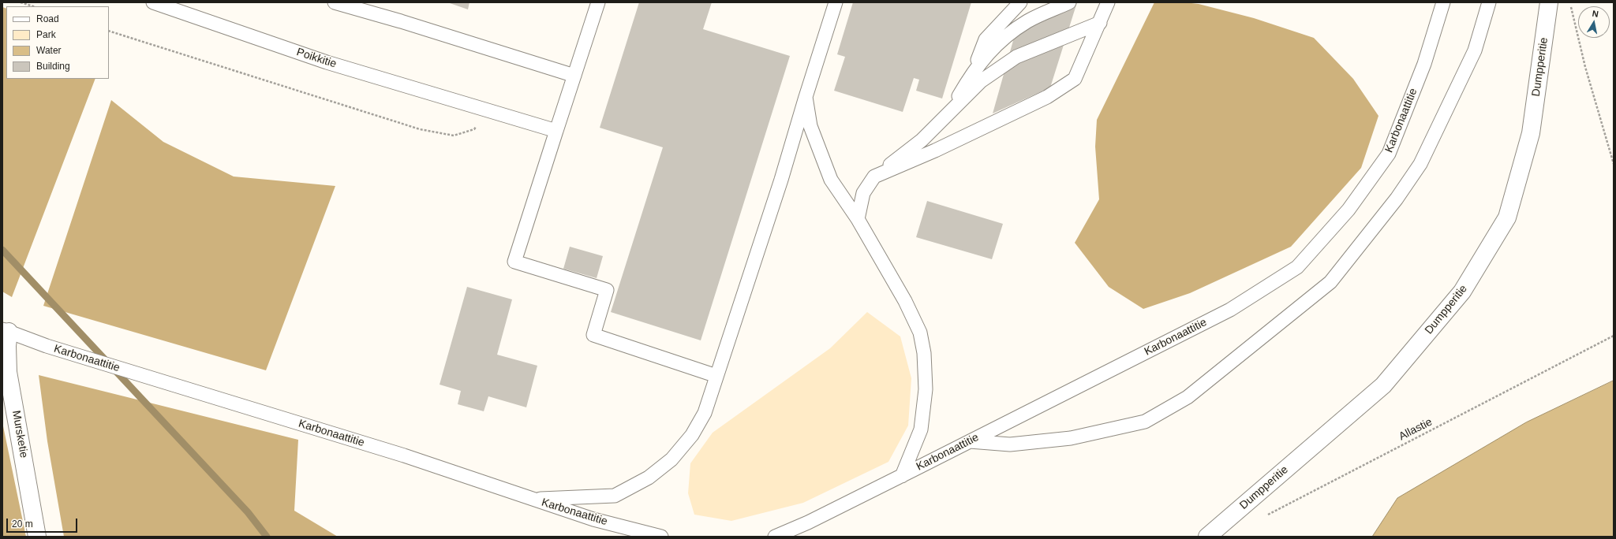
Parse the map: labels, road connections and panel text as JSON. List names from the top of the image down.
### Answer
{
  "streets": {
    "street": ["Dumpperitie", "Mursketie"],
    "lane": ["Poikkitie", "Karbonaattitie"],
    "path": ["Allastie"]
  },
  "crossings": [
    ["Karbonaattitie", "Mursketie"]
  ],
  "legend": [
    "Road",
    "Park",
    "Water",
    "Building"
  ],
  "scale_bar": "20 m",
  "north": "top"
}
